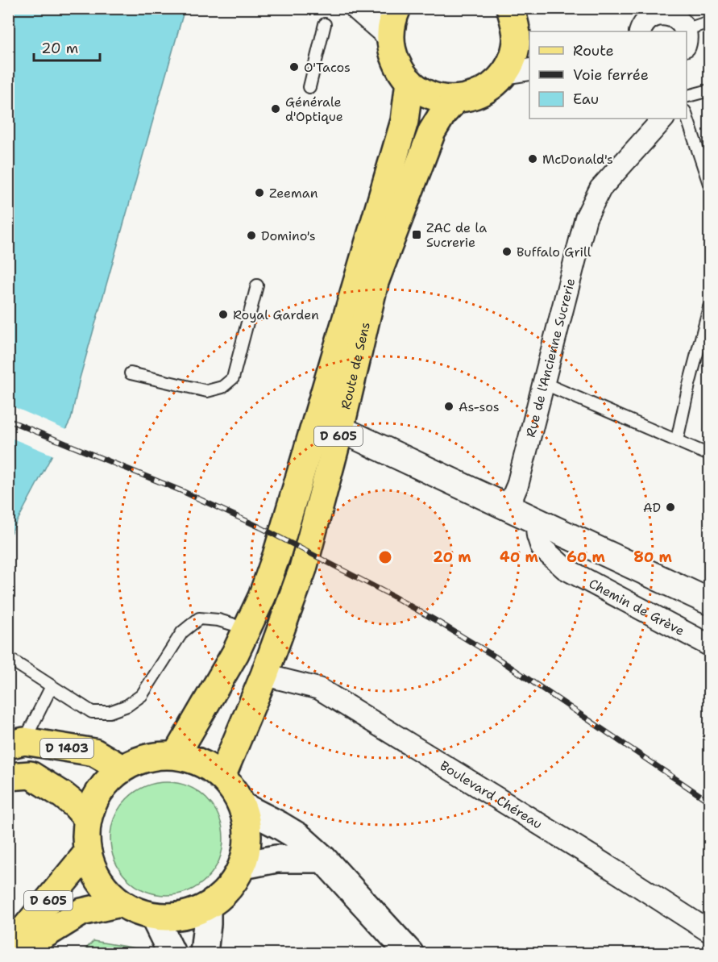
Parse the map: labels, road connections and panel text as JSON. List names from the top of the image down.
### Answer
{
  "streets": {
    "main road": ["Route de Sens", "D 605", "D 1403"],
    "street": ["Rue de l'Ancienne Sucrerie", "Chemin de Grève", "Boulevard Chéreau"]
  },
  "crossings": [
    ["Route de Sens", "D 605"],
    ["Route de Sens", "D 1403"],
    ["Route de Sens", "Boulevard Chéreau"],
    ["D 605", "D 1403"]
  ],
  "places": {
    "other": [
      "O'Tacos",
      "Générale d'Optique",
      "McDonald's",
      "Zeeman",
      "Domino's",
      "Buffalo Grill",
      "Royal Garden",
      "As-sos",
      "AD"
    ],
    "transit": ["ZAC de la Sucrerie"]
  },
  "legend": ["Route", "Voie ferrée", "Eau"],
  "scale_bar": "20 m",
  "rings": [
    "20 m",
    "40 m",
    "60 m",
    "80 m"
  ]
}
